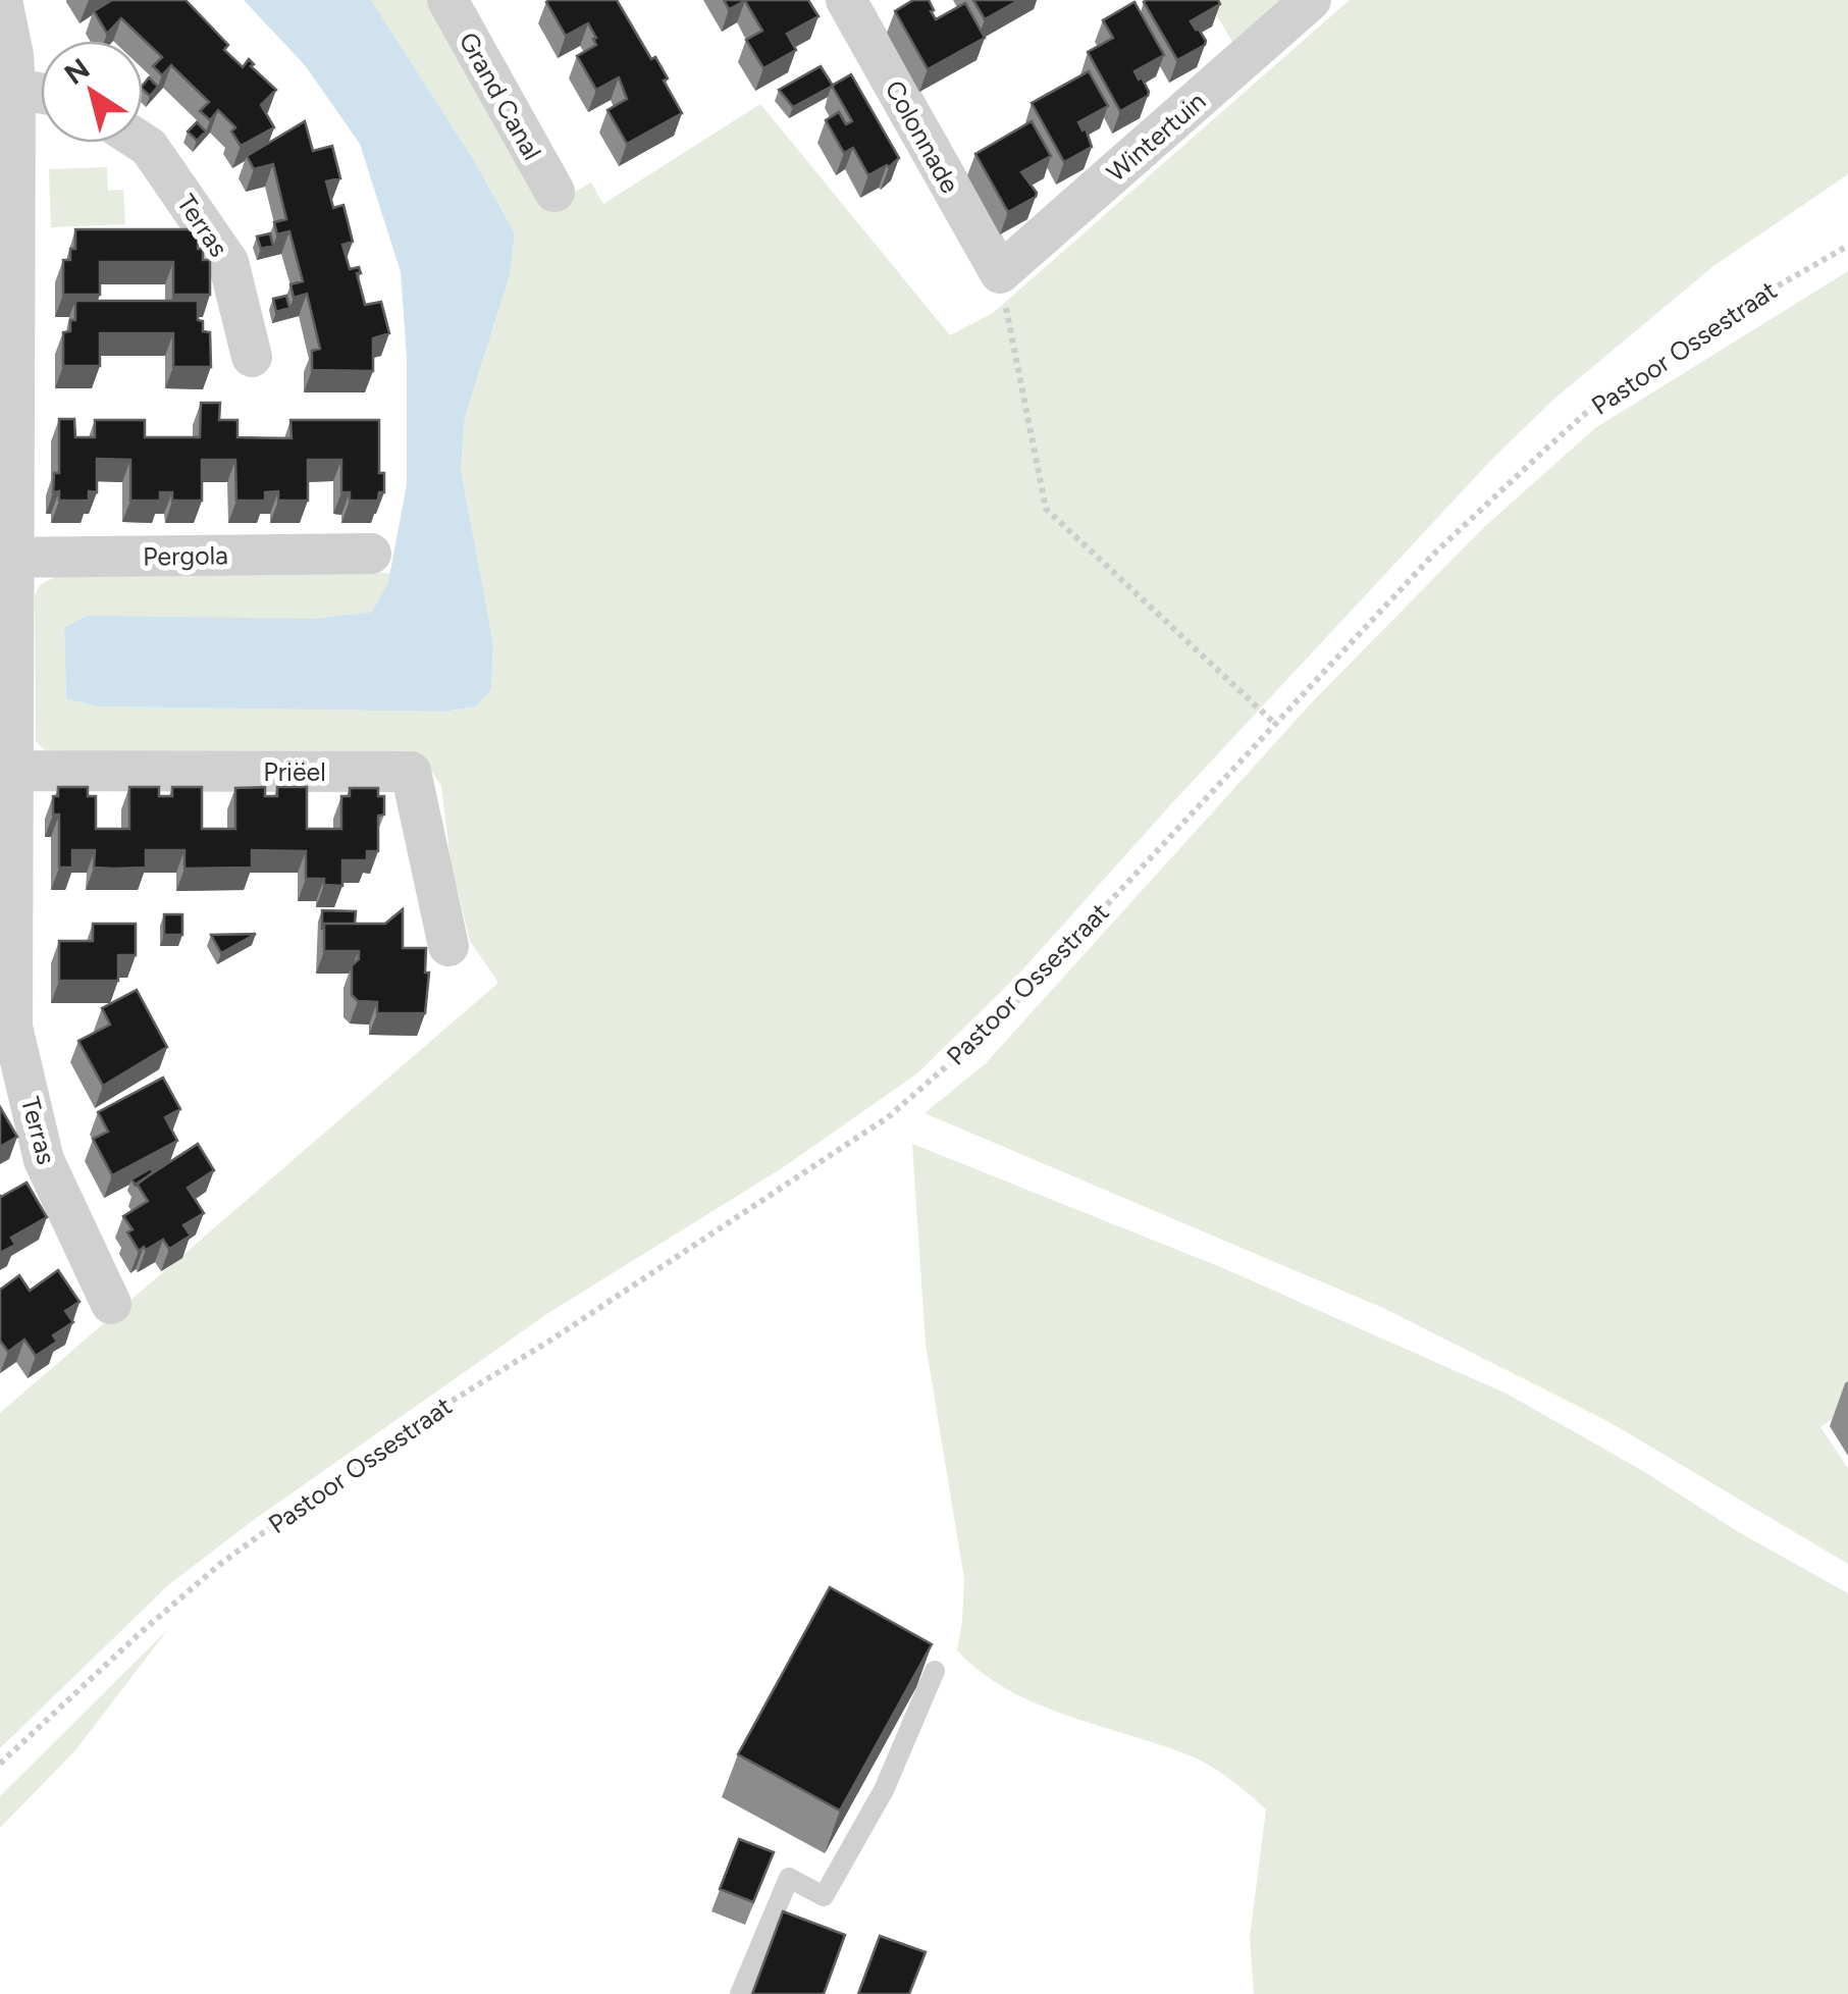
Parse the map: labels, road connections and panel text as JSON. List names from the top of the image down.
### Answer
{
  "streets": {
    "street": [
      "Grand Canal",
      "Colonnade",
      "Wintertuin",
      "Terras",
      "Pergola",
      "Priëel"
    ],
    "path": ["Pastoor Ossestraat"]
  },
  "crossings": [
    ["Colonnade", "Wintertuin"],
    ["Terras", "Pergola"],
    ["Terras", "Priëel"]
  ],
  "north": "top left"
}
